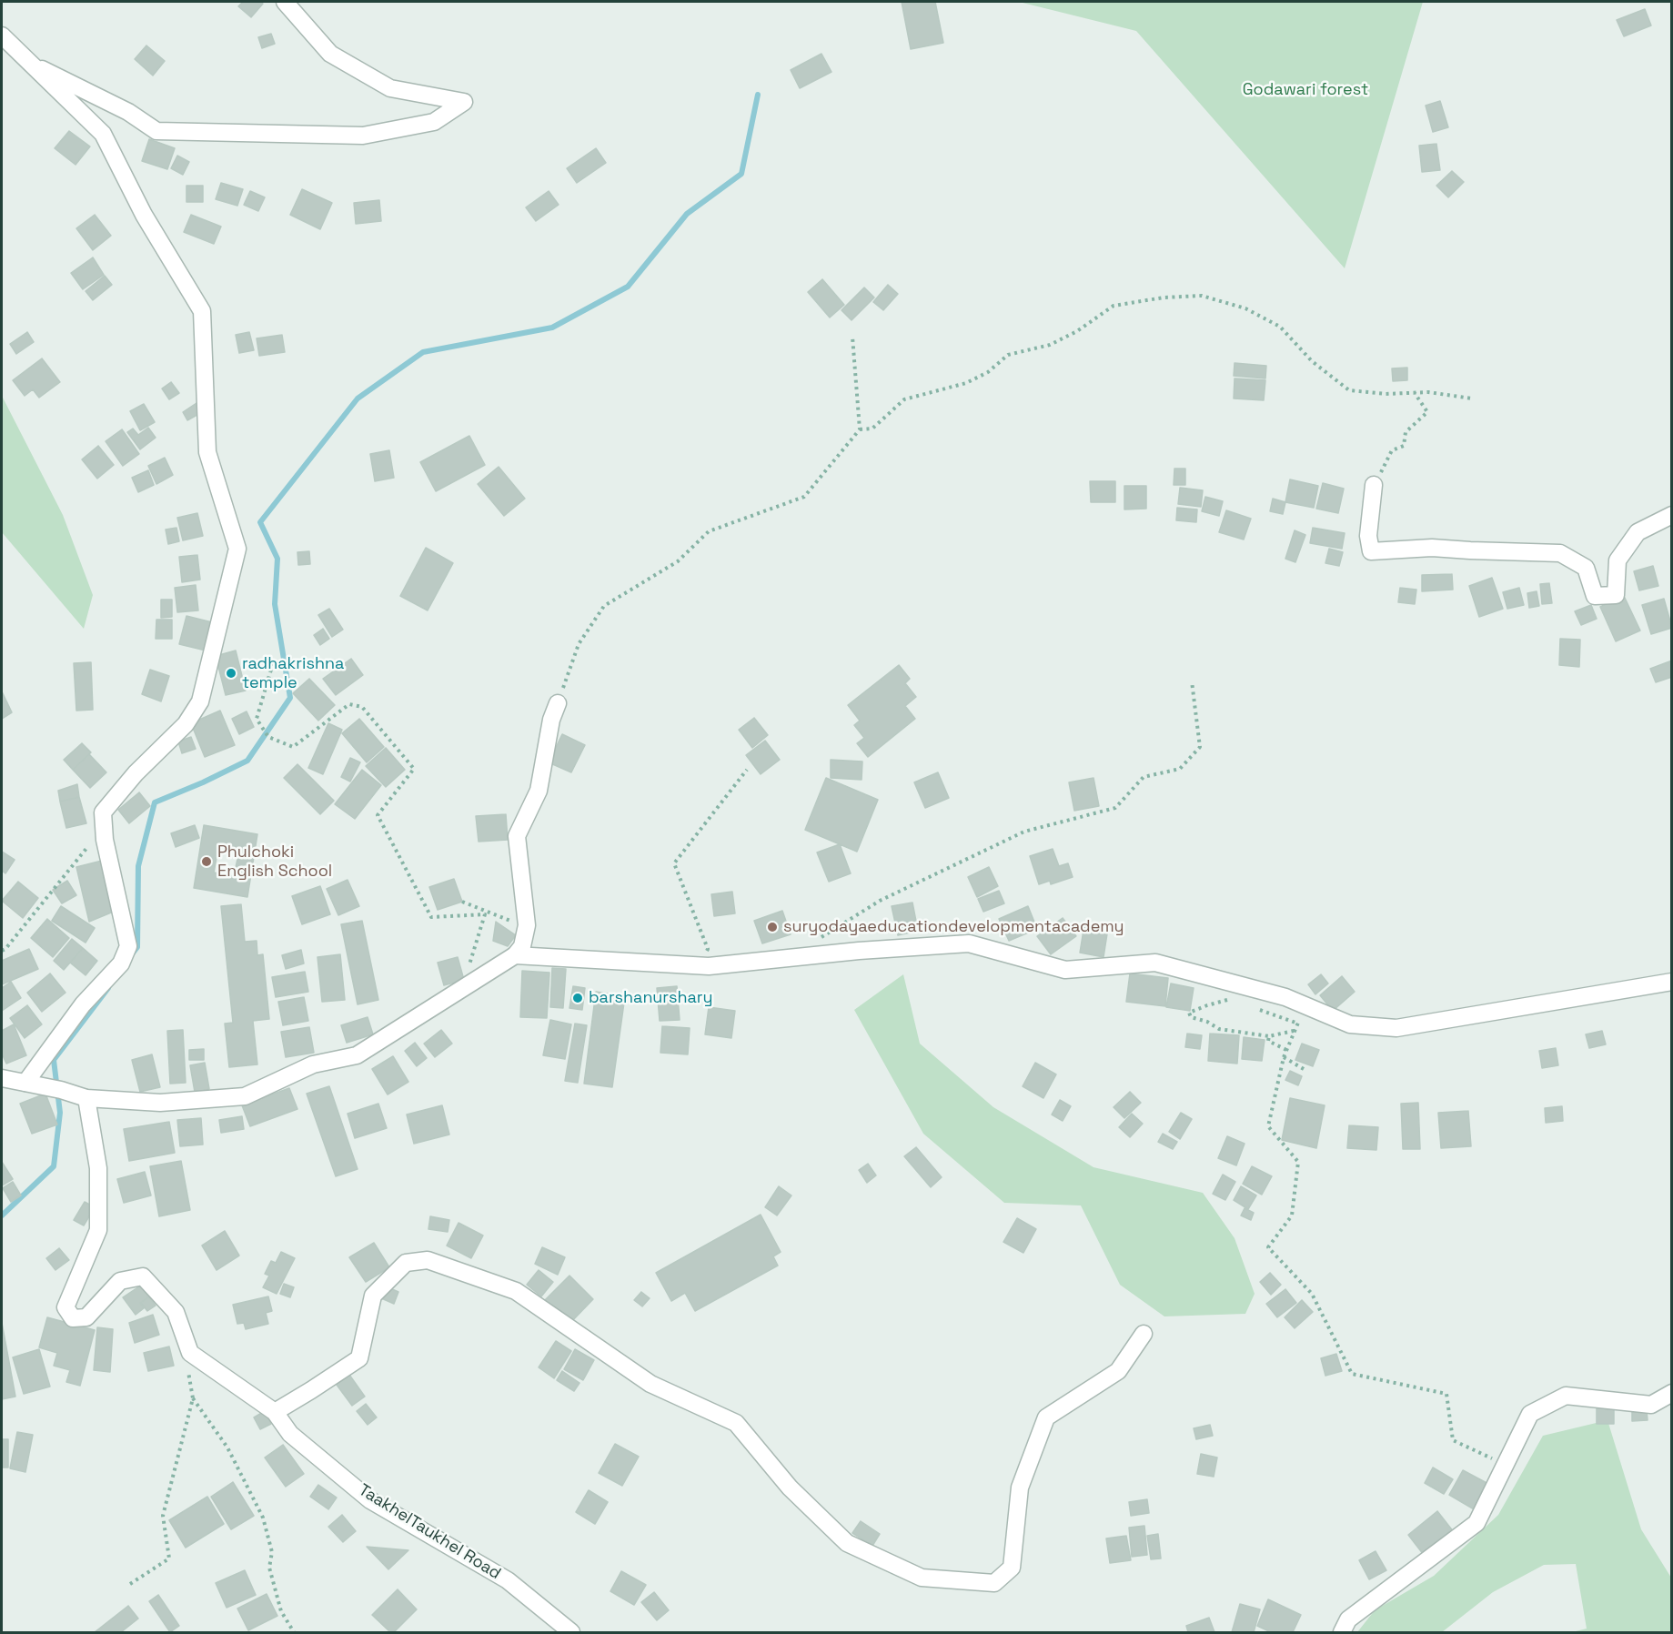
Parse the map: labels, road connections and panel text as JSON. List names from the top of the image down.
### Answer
{
  "streets": {
    "street": ["TaakhelTaukhel Road"]
  },
  "parks": ["Godawari forest"],
  "places": [
    "radhakrishna temple",
    "Phulchoki English School",
    "suryodayaeducationdevelopmentacademy",
    "barshanurshary"
  ]
}
